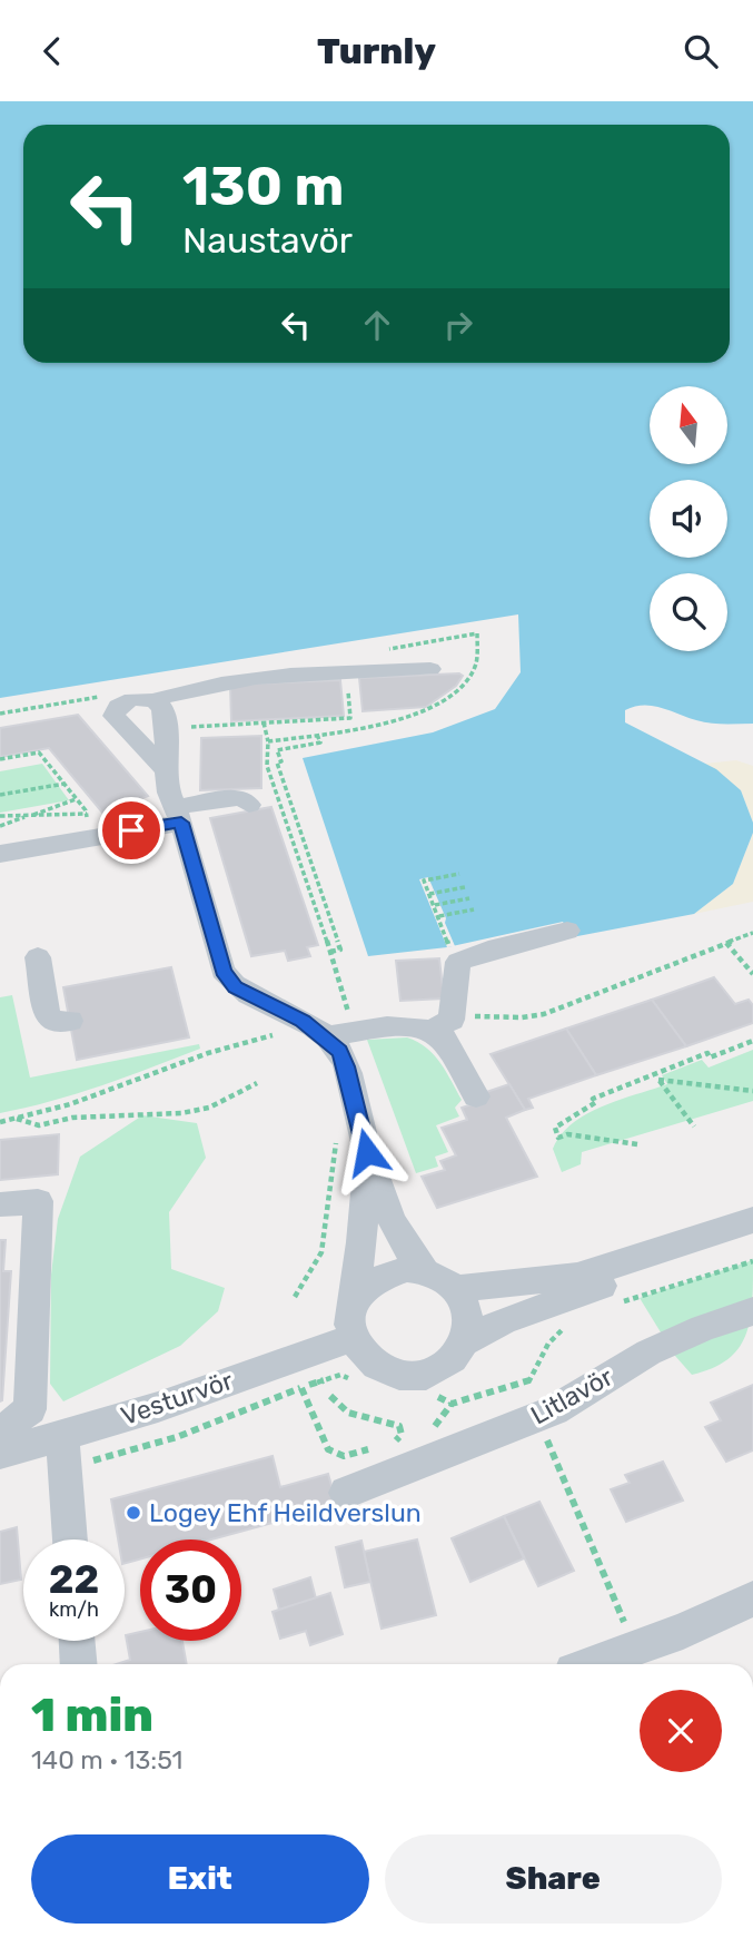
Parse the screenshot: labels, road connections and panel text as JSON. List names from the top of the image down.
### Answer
{
  "streets": {
    "street": ["Litlavör", "Vesturvör"]
  },
  "places": ["Logey Ehf Heildverslun"],
  "north": "top",
  "page": {
    "header": "Turnly",
    "turn": ["130 m", "Naustavör"],
    "speed": "22 km/h",
    "limit": "30",
    "heading": ["1 min", "140 m · 13:51"],
    "buttons": ["Exit", "Share"]
  }
}
